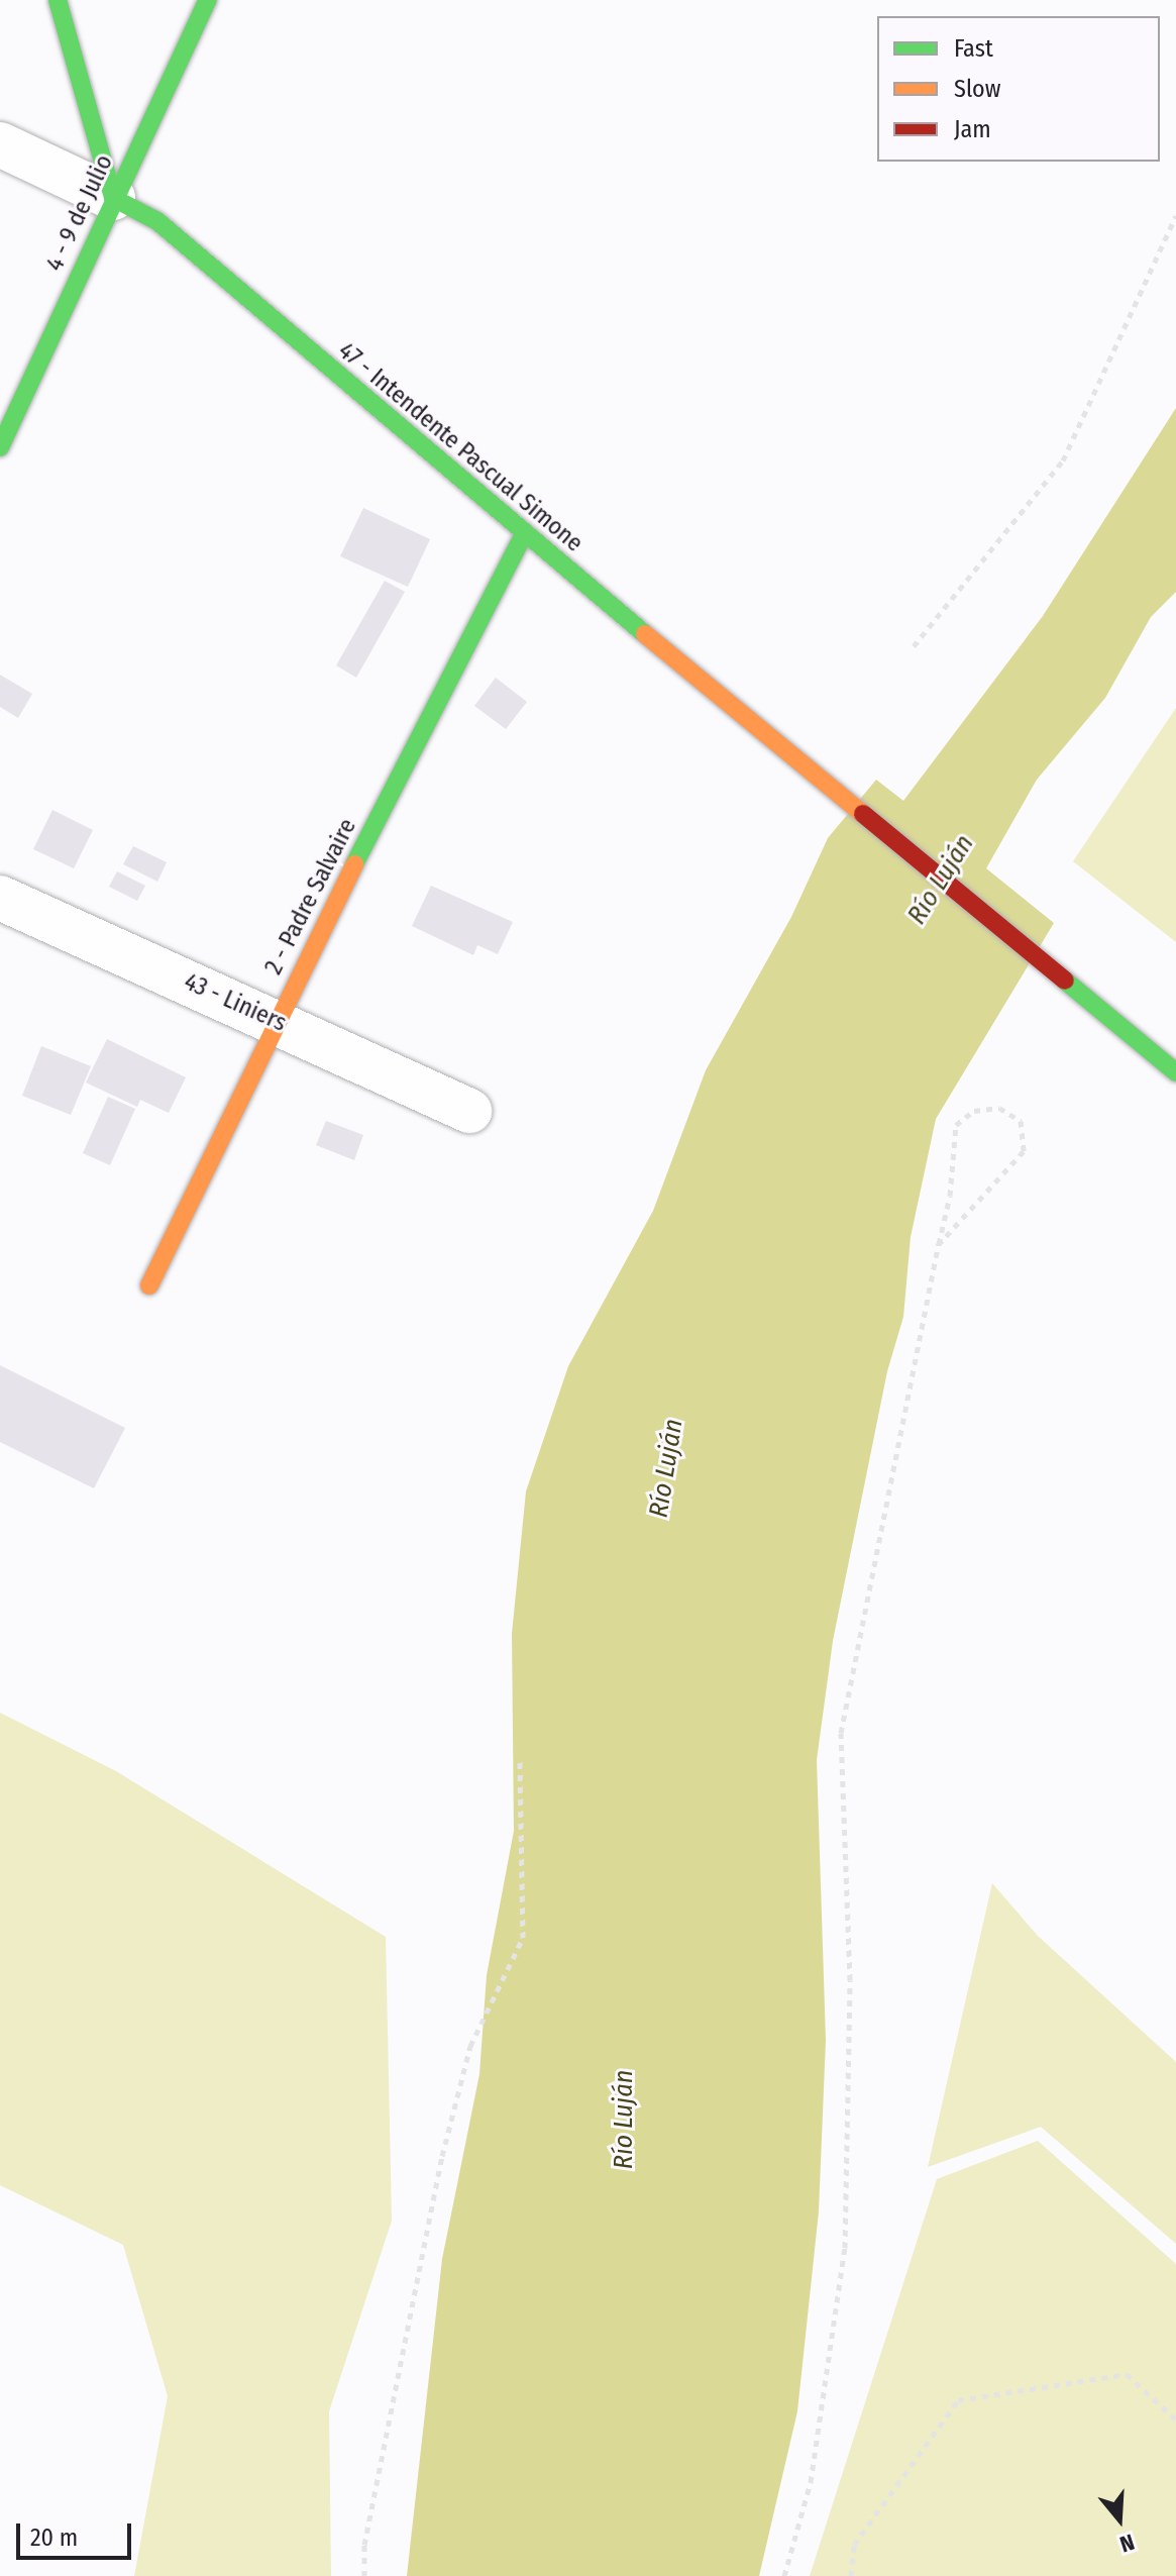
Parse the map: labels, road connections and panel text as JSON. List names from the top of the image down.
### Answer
{
  "streets": {
    "street": [
      "4 - 9 de Julio",
      "47 - Intendente Pascual Simone",
      "2 - Padre Salvaire",
      "43 - Liniers"
    ]
  },
  "crossings": [
    ["4 - 9 de Julio", "47 - Intendente Pascual Simone"],
    ["47 - Intendente Pascual Simone", "2 - Padre Salvaire"],
    ["2 - Padre Salvaire", "43 - Liniers"]
  ],
  "water": ["Río Luján"],
  "legend": ["Fast", "Slow", "Jam"],
  "scale_bar": "20 m",
  "north": "bottom"
}
